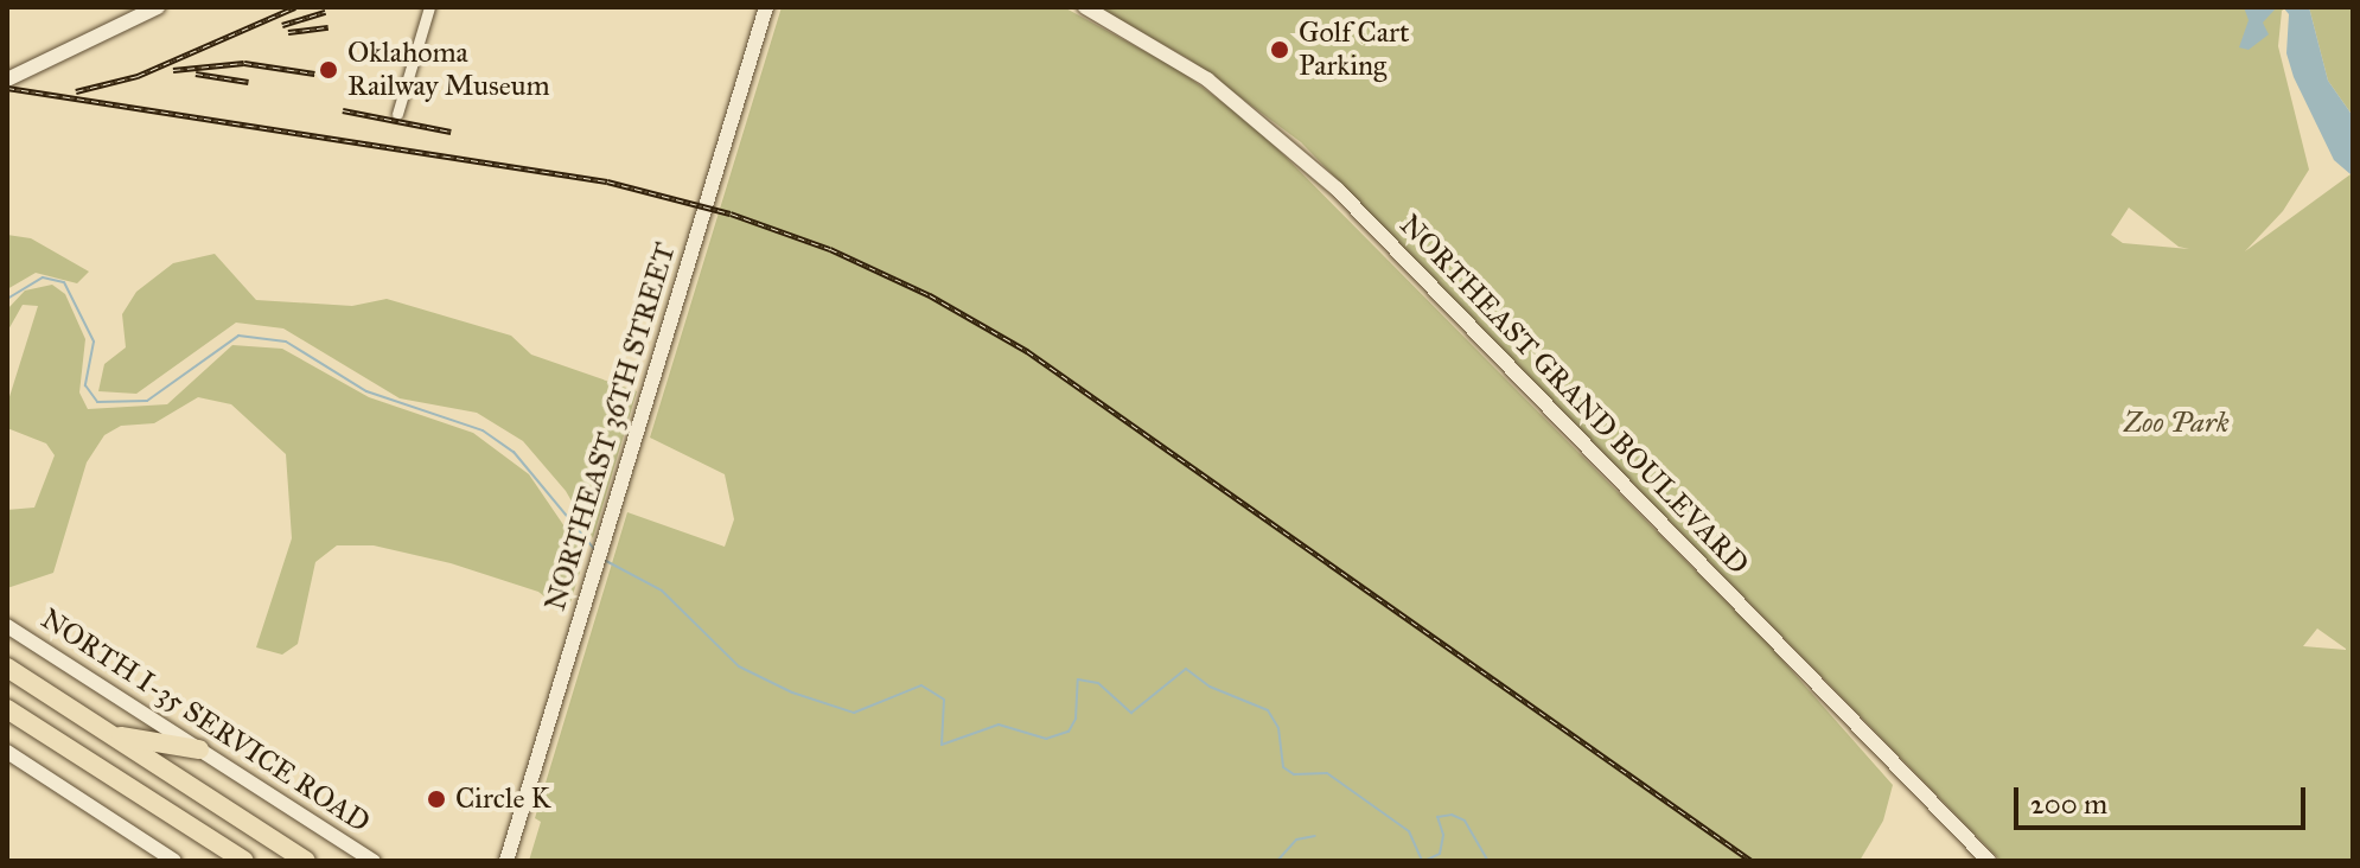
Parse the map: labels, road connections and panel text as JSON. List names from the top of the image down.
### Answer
{
  "streets": {
    "main road": ["NORTHEAST GRAND BOULEVARD", "NORTHEAST 36TH STREET", "NORTH I-35 SERVICE ROAD"]
  },
  "parks": ["Zoo Park"],
  "places": ["Golf Cart Parking", "Oklahoma Railway Museum", "Circle K"],
  "scale_bar": "200 m"
}
